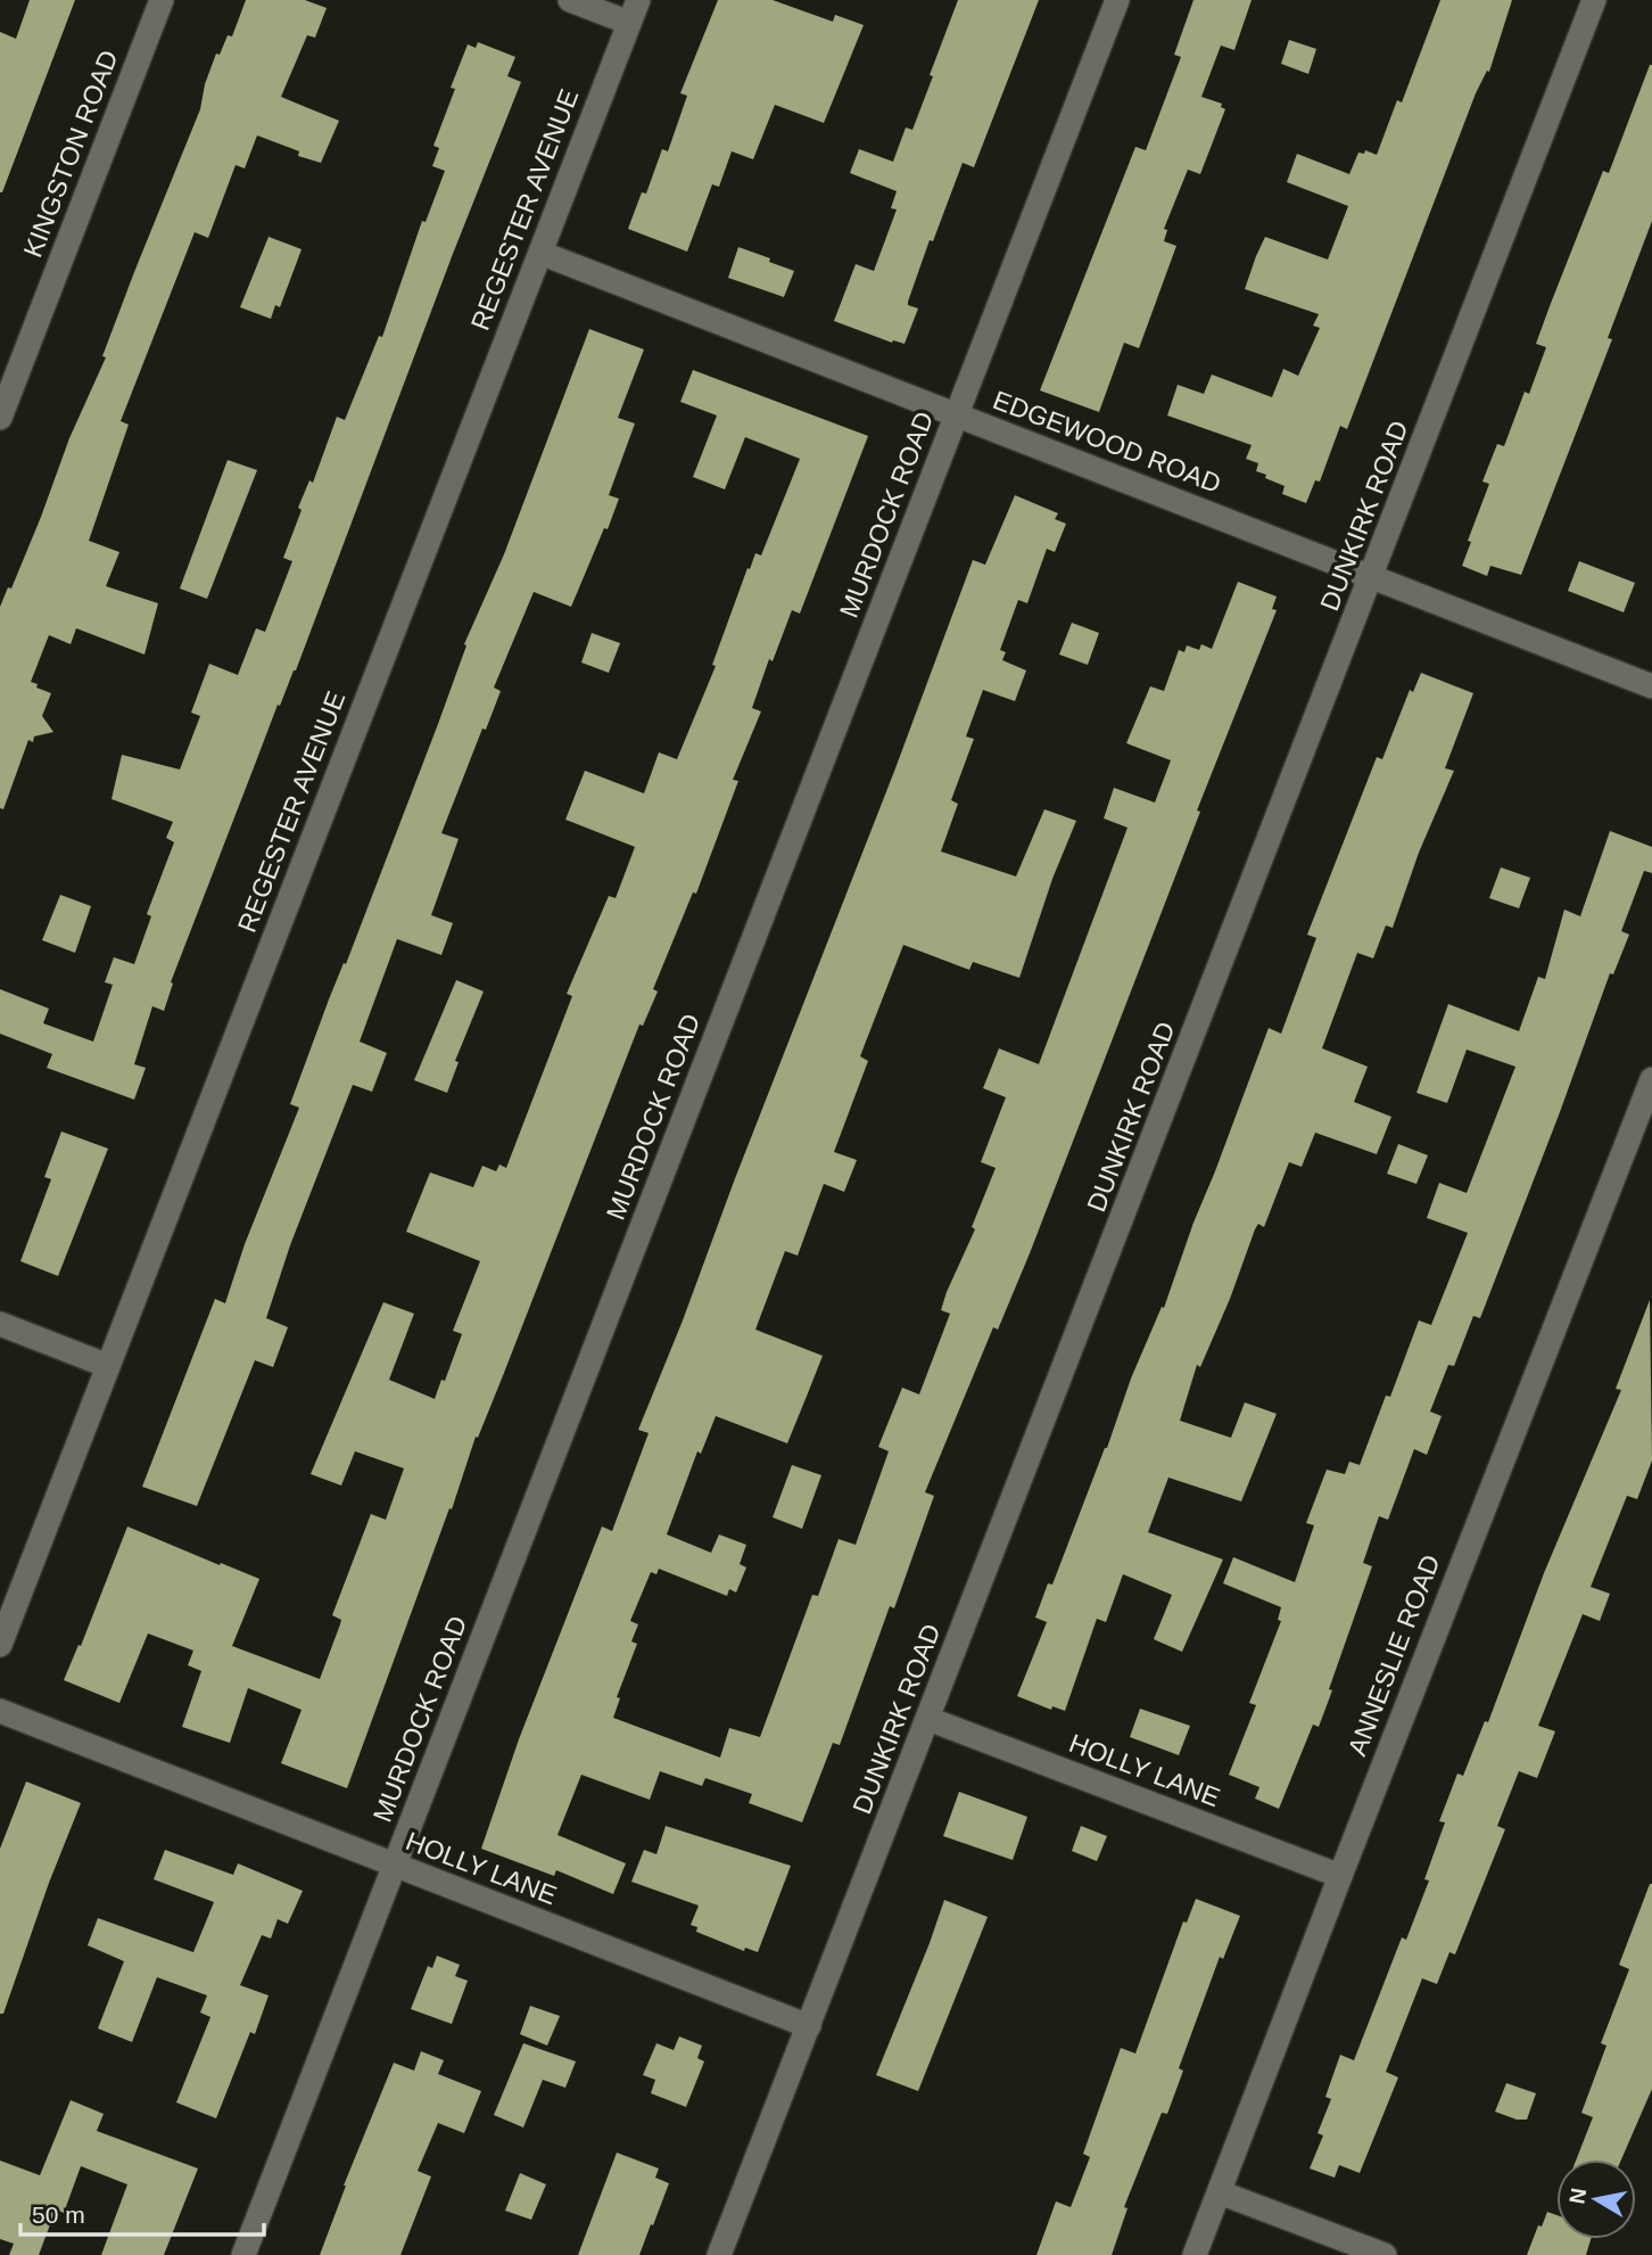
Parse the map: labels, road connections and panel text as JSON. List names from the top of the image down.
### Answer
{
  "streets": {
    "street": [
      "KINGSTON ROAD",
      "REGESTER AVENUE",
      "EDGEWOOD ROAD",
      "MURDOCK ROAD",
      "DUNKIRK ROAD",
      "ANNESLIE ROAD",
      "HOLLY LANE"
    ]
  },
  "crossings": [
    ["REGESTER AVENUE", "EDGEWOOD ROAD"],
    ["EDGEWOOD ROAD", "MURDOCK ROAD"],
    ["EDGEWOOD ROAD", "DUNKIRK ROAD"],
    ["MURDOCK ROAD", "HOLLY LANE"],
    ["DUNKIRK ROAD", "HOLLY LANE"],
    ["ANNESLIE ROAD", "HOLLY LANE"]
  ],
  "scale_bar": "50 m",
  "north": "left"
}
